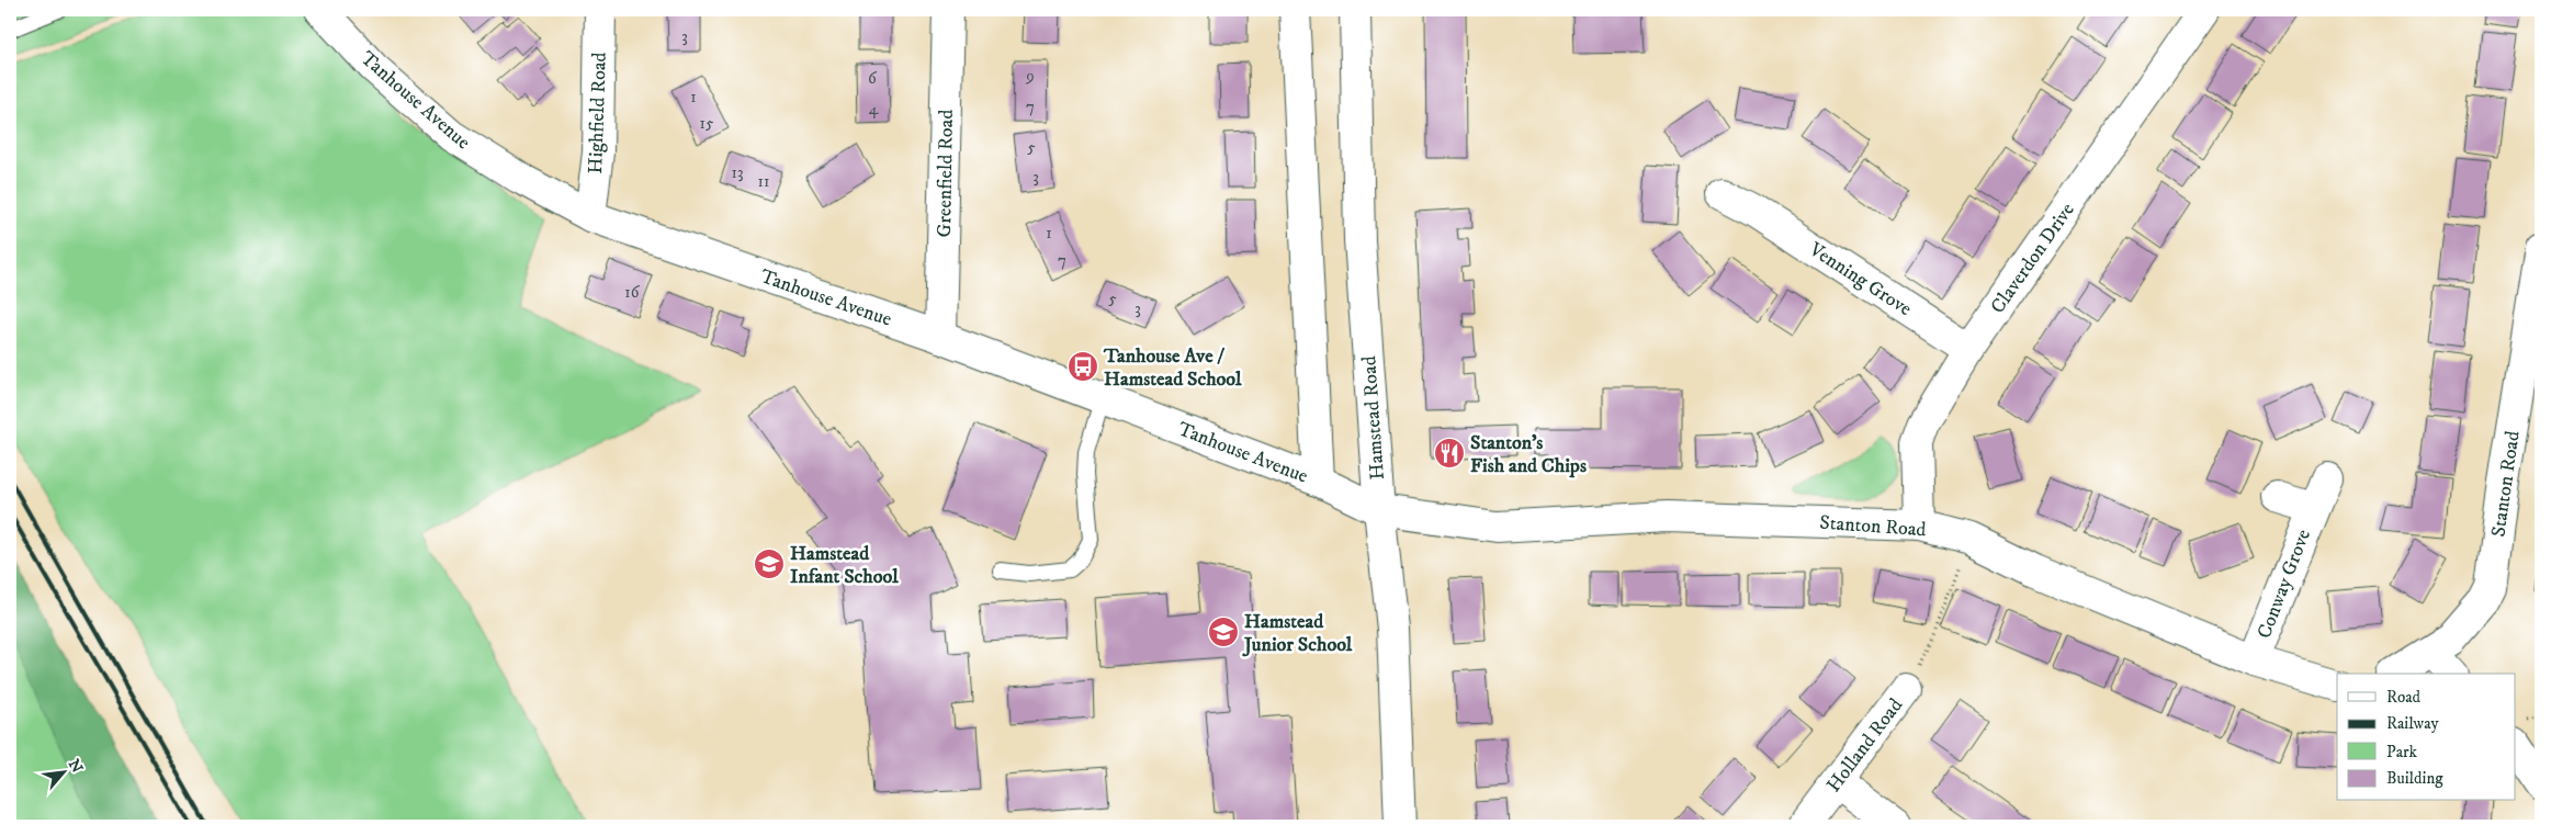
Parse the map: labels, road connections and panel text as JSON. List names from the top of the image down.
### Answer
{
  "streets": {
    "street": [
      "Tanhouse Avenue",
      "Highfield Road",
      "Greenfield Road",
      "Claverdon Drive",
      "Venning Grove",
      "Hamstead Road",
      "Stanton Road",
      "Conway Grove",
      "Holland Road"
    ]
  },
  "crossings": [
    ["Tanhouse Avenue", "Highfield Road"],
    ["Tanhouse Avenue", "Greenfield Road"],
    ["Tanhouse Avenue", "Hamstead Road"],
    ["Tanhouse Avenue", "Stanton Road"],
    ["Claverdon Drive", "Venning Grove"],
    ["Claverdon Drive", "Stanton Road"],
    ["Hamstead Road", "Stanton Road"],
    ["Stanton Road", "Conway Grove"]
  ],
  "places": {
    "bus stop": ["Tanhouse Ave / Hamstead School"],
    "restaurant": ["Stanton's Fish and Chips"],
    "school or university": ["Hamstead Infant School", "Hamstead Junior School"]
  },
  "house_numbers": [
    "3",
    "9",
    "6",
    "1",
    "7",
    "4",
    "15",
    "5",
    "13",
    "3",
    "11",
    "1",
    "7",
    "16",
    "5",
    "3"
  ],
  "legend": [
    "Road",
    "Railway",
    "Park",
    "Building"
  ],
  "north": "top right"
}
